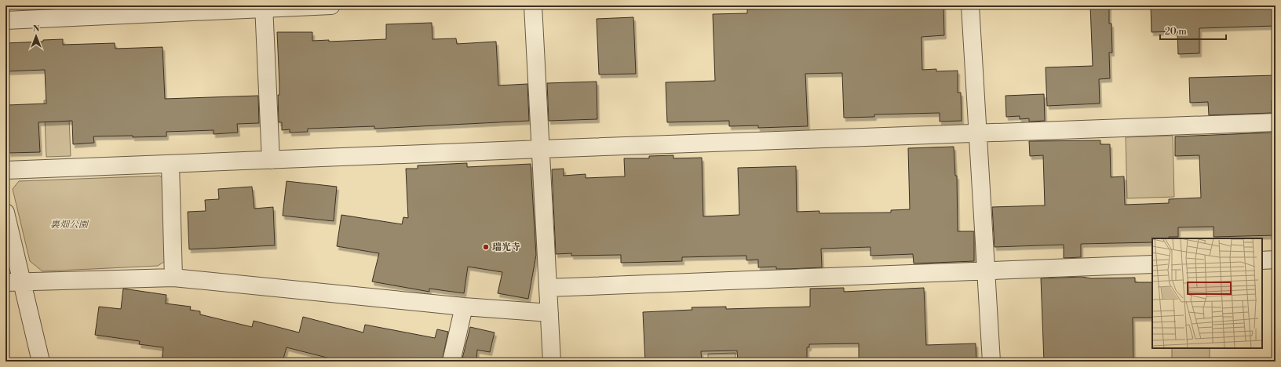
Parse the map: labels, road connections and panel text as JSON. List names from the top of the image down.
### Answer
{
  "parks": ["裏畑公園"],
  "places": ["瑞光寺"],
  "scale_bar": "20 m",
  "north": "top"
}
